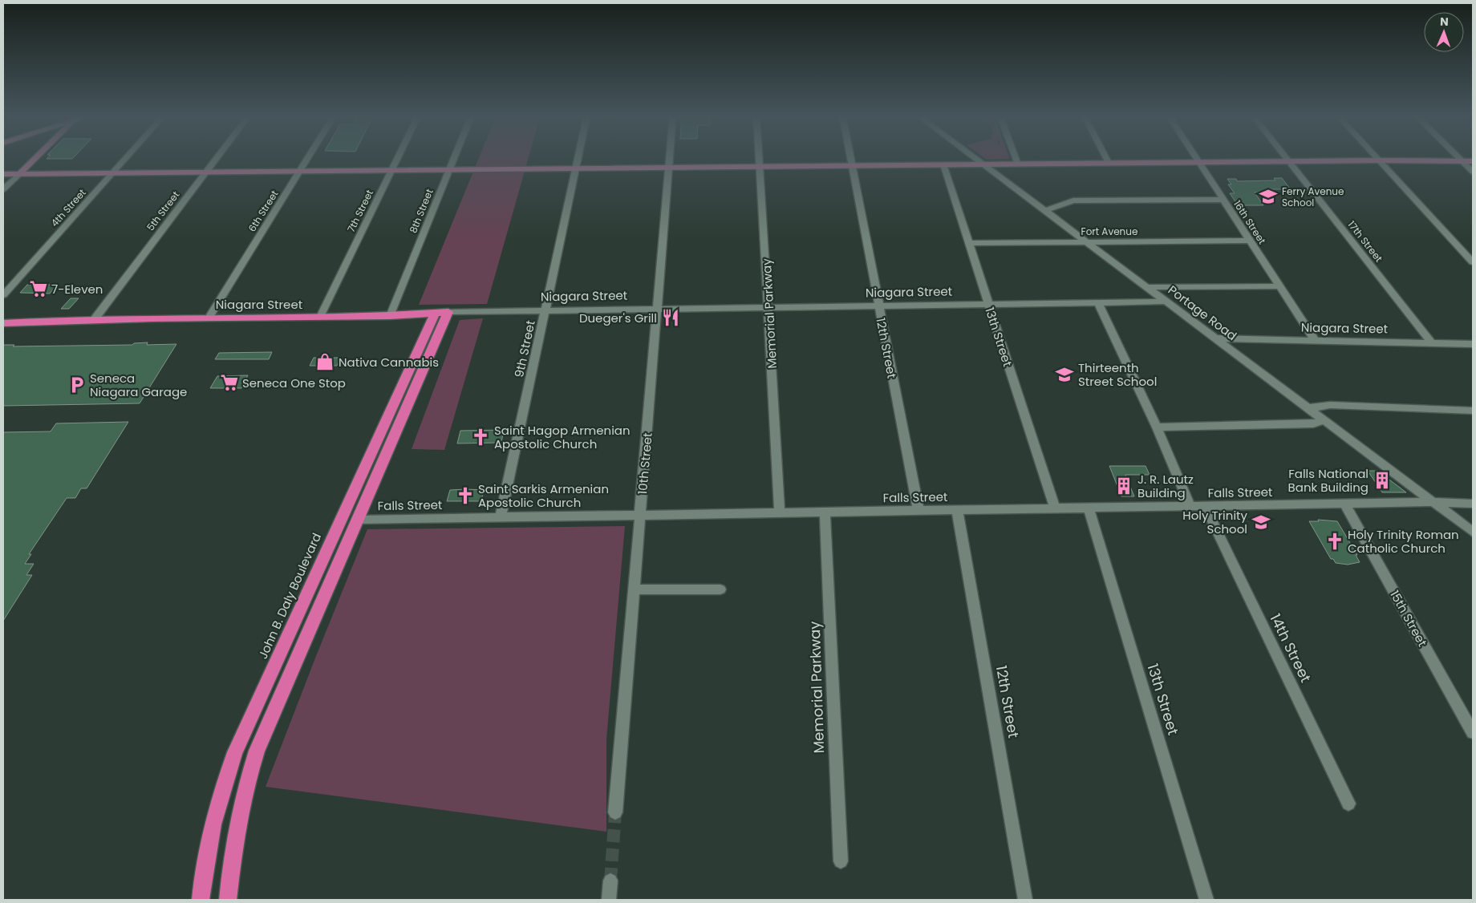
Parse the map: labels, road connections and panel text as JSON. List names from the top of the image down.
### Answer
{
  "streets": {
    "highway": ["Niagara Street", "John B. Daly Boulevard"],
    "street": [
      "4th Street",
      "5th Street",
      "6th Street",
      "7th Street",
      "8th Street",
      "16th Street",
      "Fort Avenue",
      "17th Street",
      "Portage Road",
      "Memorial Parkway",
      "13th Street",
      "12th Street",
      "9th Street",
      "10th Street",
      "Falls Street",
      "15th Street",
      "14th Street"
    ]
  },
  "crossings": [
    ["5th Street", "Niagara Street"],
    ["6th Street", "Niagara Street"],
    ["7th Street", "Niagara Street"],
    ["8th Street", "Niagara Street"],
    ["16th Street", "Fort Avenue"],
    ["16th Street", "Niagara Street"],
    ["Fort Avenue", "Portage Road"],
    ["Fort Avenue", "13th Street"],
    ["17th Street", "Niagara Street"],
    ["Niagara Street", "Portage Road"],
    ["Niagara Street", "Memorial Parkway"],
    ["Niagara Street", "13th Street"],
    ["Niagara Street", "12th Street"],
    ["Niagara Street", "9th Street"],
    ["Niagara Street", "10th Street"],
    ["Niagara Street", "John B. Daly Boulevard"],
    ["Portage Road", "Falls Street"],
    ["Memorial Parkway", "Falls Street"],
    ["13th Street", "Falls Street"],
    ["12th Street", "Falls Street"],
    ["9th Street", "Falls Street"],
    ["10th Street", "Falls Street"],
    ["Falls Street", "15th Street"],
    ["Falls Street", "14th Street"]
  ],
  "places": {
    "school or university": ["Ferry Avenue School", "Thirteenth Street School", "Holy Trinity School"],
    "supermarket": ["7-Eleven", "Seneca One Stop"],
    "restaurant": ["Dueger's Grill"],
    "shop": ["Nativa Cannabis"],
    "parking": ["Seneca Niagara Garage"],
    "church": ["Saint Hagop Armenian Apostolic Church", "Saint Sarkis Armenian Apostolic Church", "Holy Trinity Roman Catholic Church"],
    "building": ["Falls National Bank Building", "J. R. Lautz Building"]
  },
  "north": "top"
}
